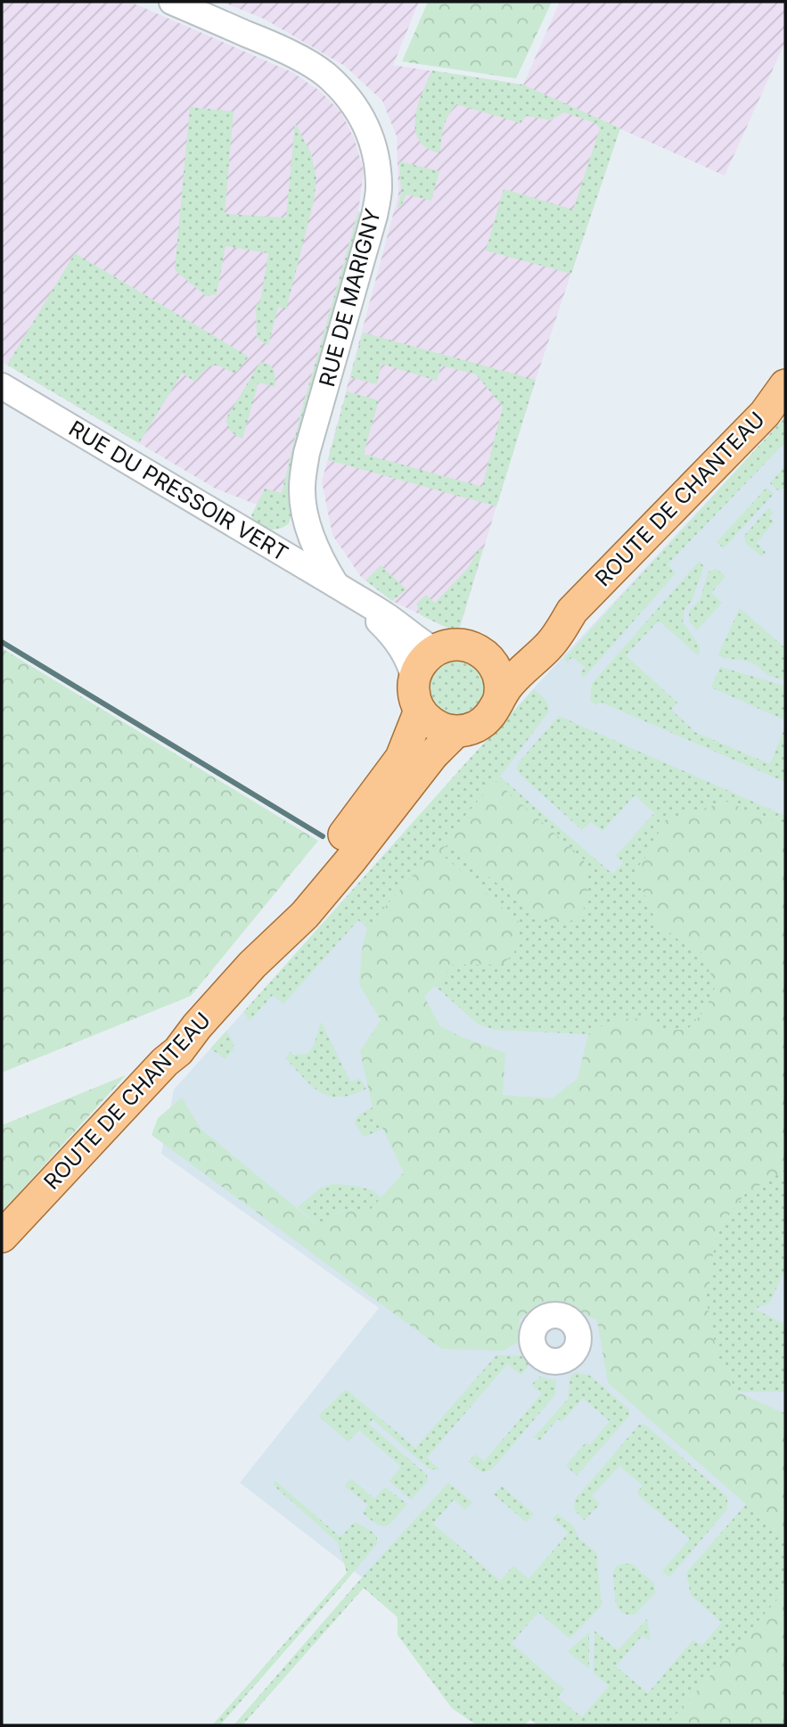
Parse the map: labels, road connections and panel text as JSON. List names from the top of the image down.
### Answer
{
  "streets": {
    "main road": ["ROUTE DE CHANTEAU"],
    "street": ["RUE DE MARIGNY", "RUE DU PRESSOIR VERT"]
  },
  "crossings": [
    ["RUE DE MARIGNY", "RUE DU PRESSOIR VERT"],
    ["RUE DU PRESSOIR VERT", "ROUTE DE CHANTEAU"]
  ]
}
